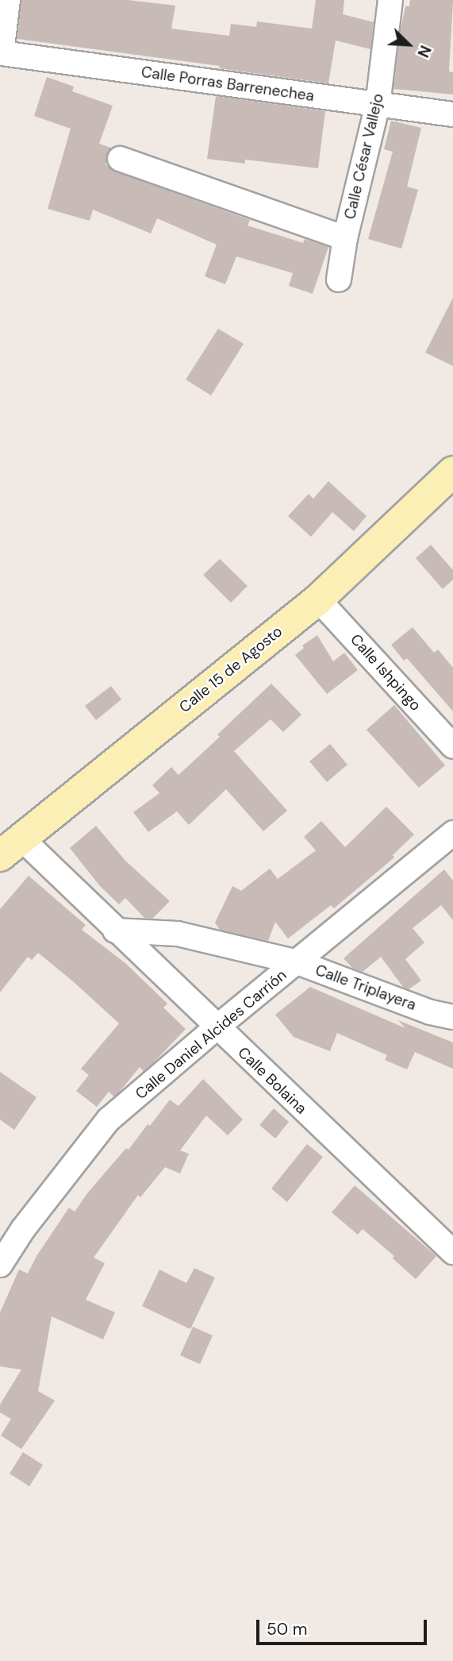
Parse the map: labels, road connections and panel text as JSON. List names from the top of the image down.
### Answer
{
  "streets": {
    "street": [
      "Calle Porras Barrenechea",
      "Calle César Vallejo",
      "Calle 15 de Agosto",
      "Calle Ishpingo",
      "Calle Triplayera",
      "Calle Daniel Alcides Carrión",
      "Calle Bolaina"
    ]
  },
  "crossings": [
    ["Calle Porras Barrenechea", "Calle César Vallejo"],
    ["Calle 15 de Agosto", "Calle Ishpingo"],
    ["Calle 15 de Agosto", "Calle Bolaina"],
    ["Calle Triplayera", "Calle Daniel Alcides Carrión"],
    ["Calle Triplayera", "Calle Bolaina"],
    ["Calle Daniel Alcides Carrión", "Calle Bolaina"]
  ],
  "scale_bar": "50 m",
  "north": "bottom right"
}
